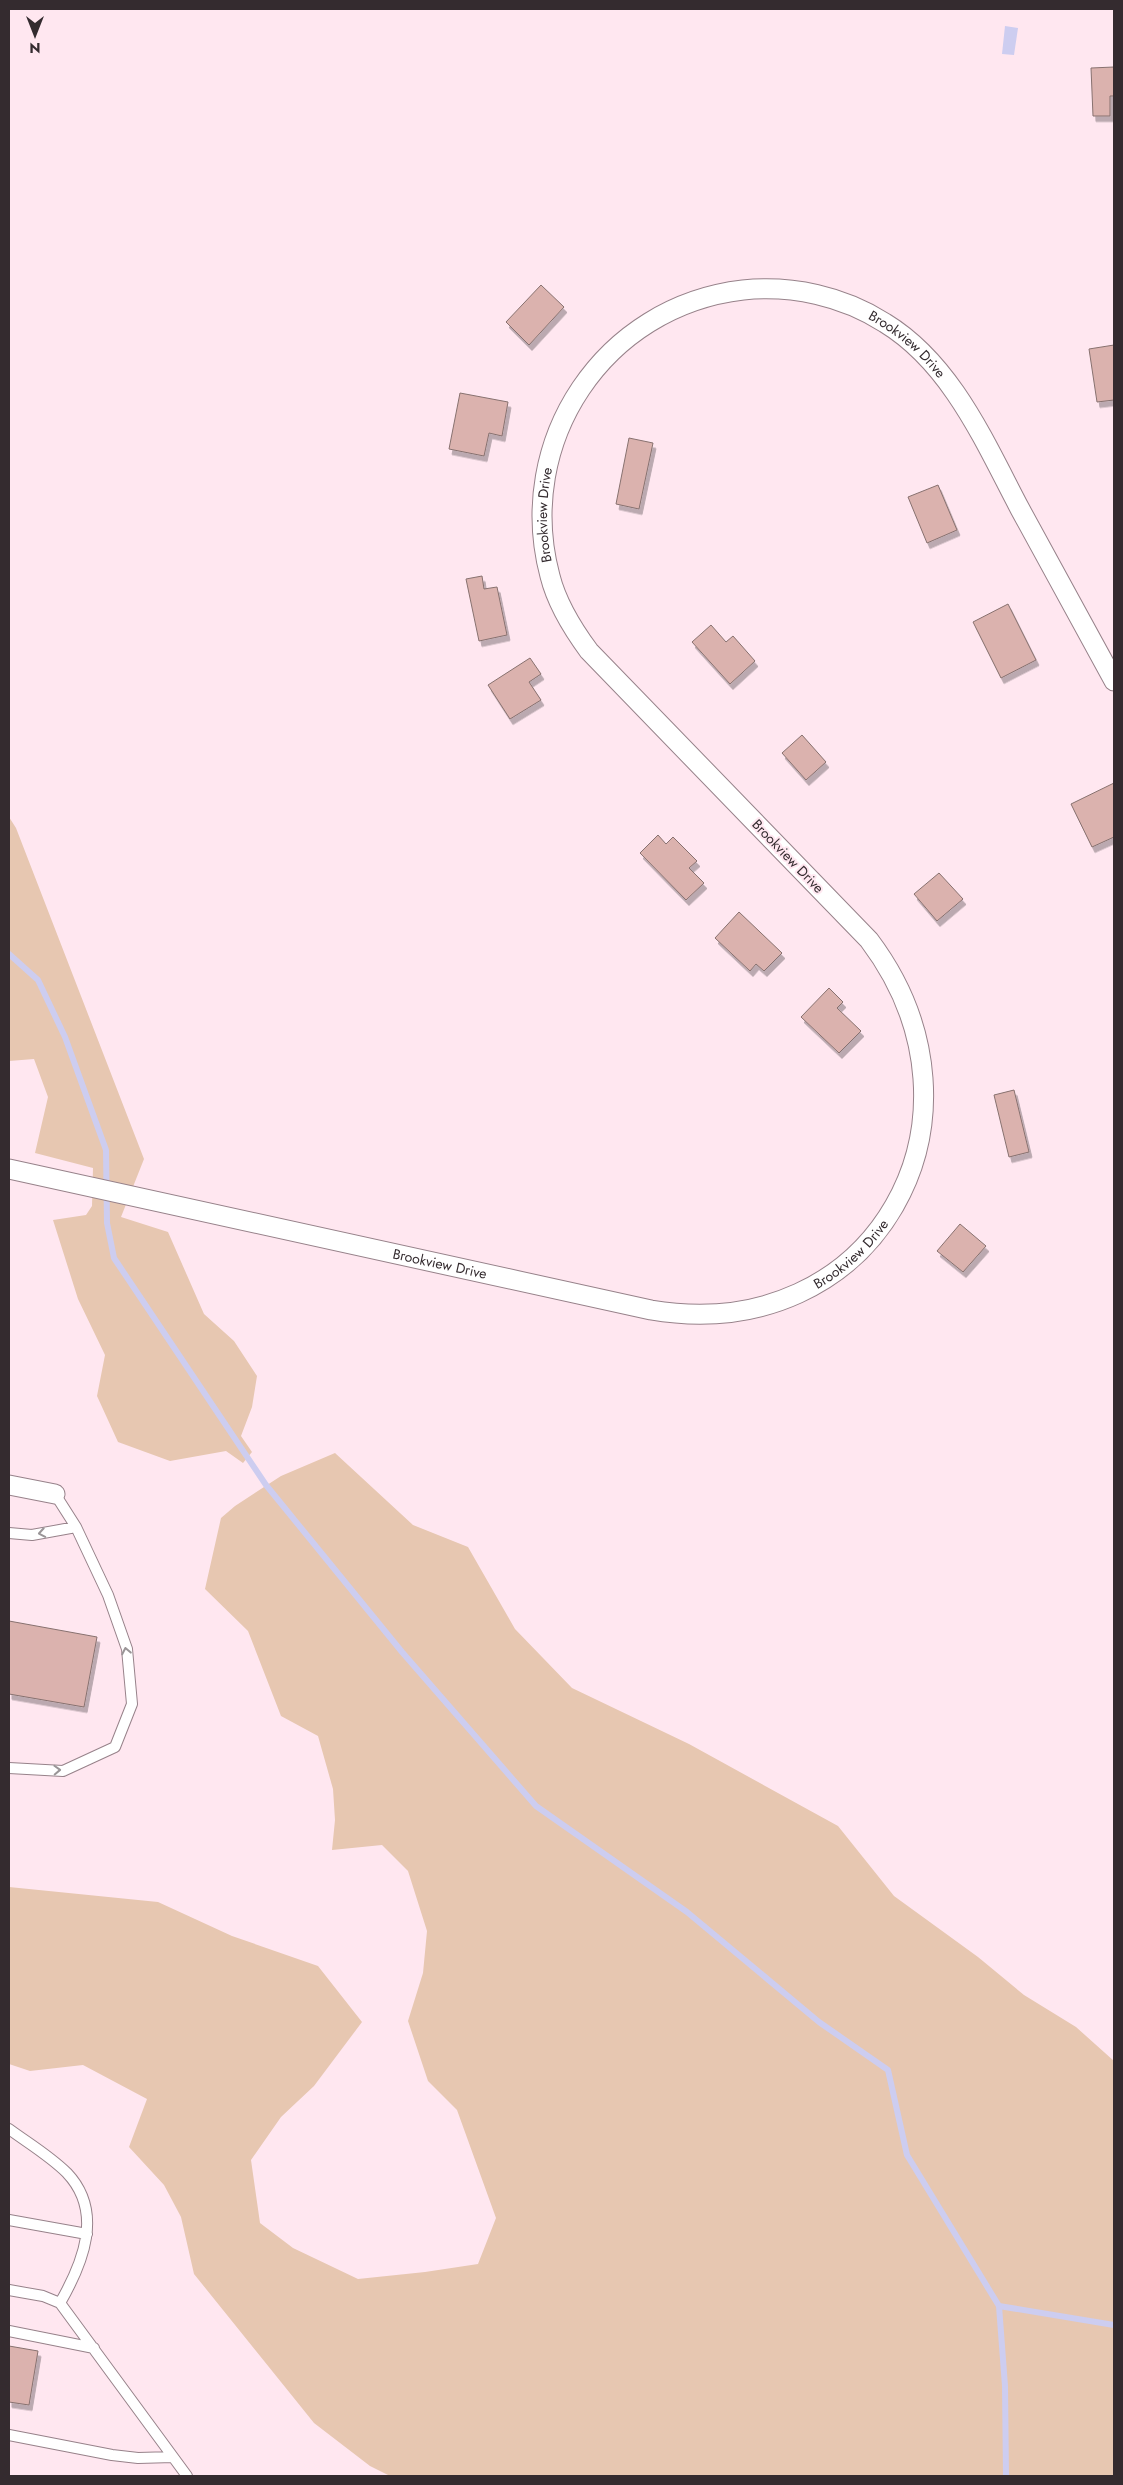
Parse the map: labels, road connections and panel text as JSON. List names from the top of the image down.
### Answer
{
  "streets": {
    "street": ["Brookview Drive"]
  },
  "north": "bottom"
}
